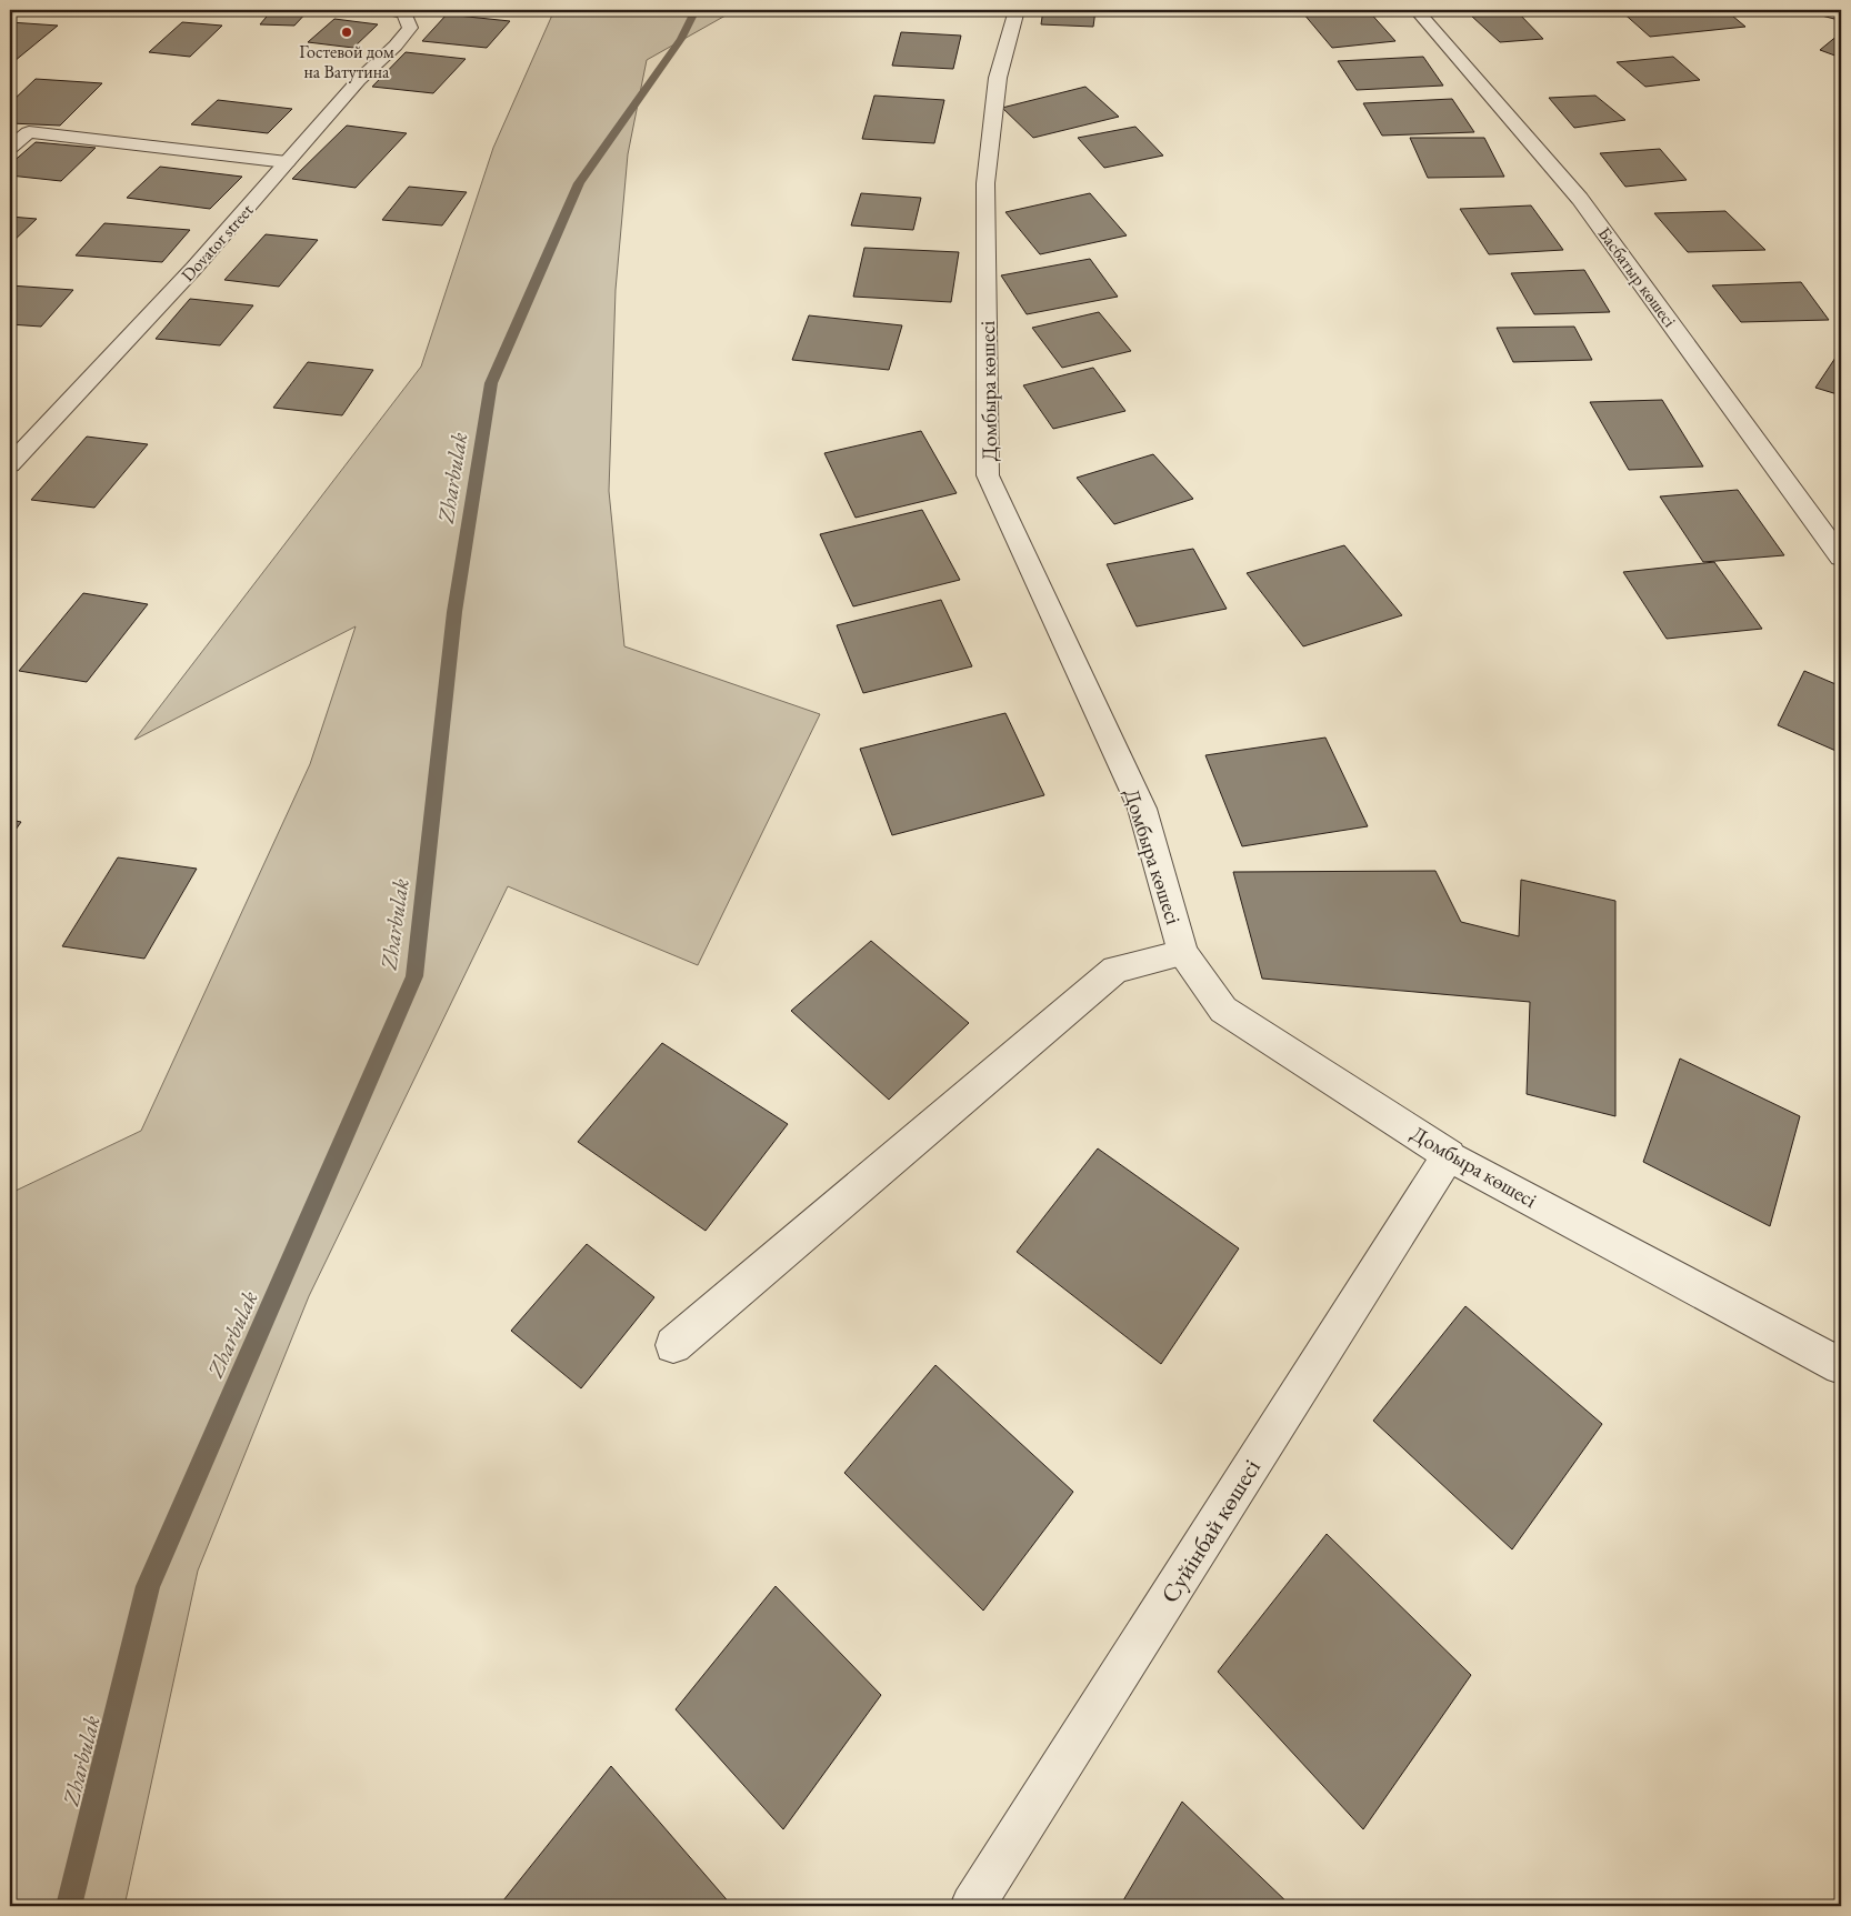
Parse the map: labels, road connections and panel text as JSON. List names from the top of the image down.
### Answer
{
  "streets": {
    "street": [
      "Dovator street",
      "Басбатыр көшесі",
      "Домбыра көшесі",
      "Суйінбай көшесі"
    ]
  },
  "crossings": [
    ["Домбыра көшесі", "Суйінбай көшесі"]
  ],
  "water": ["Zharbulak"],
  "places": ["Гостевой дом на Ватутина"]
}
